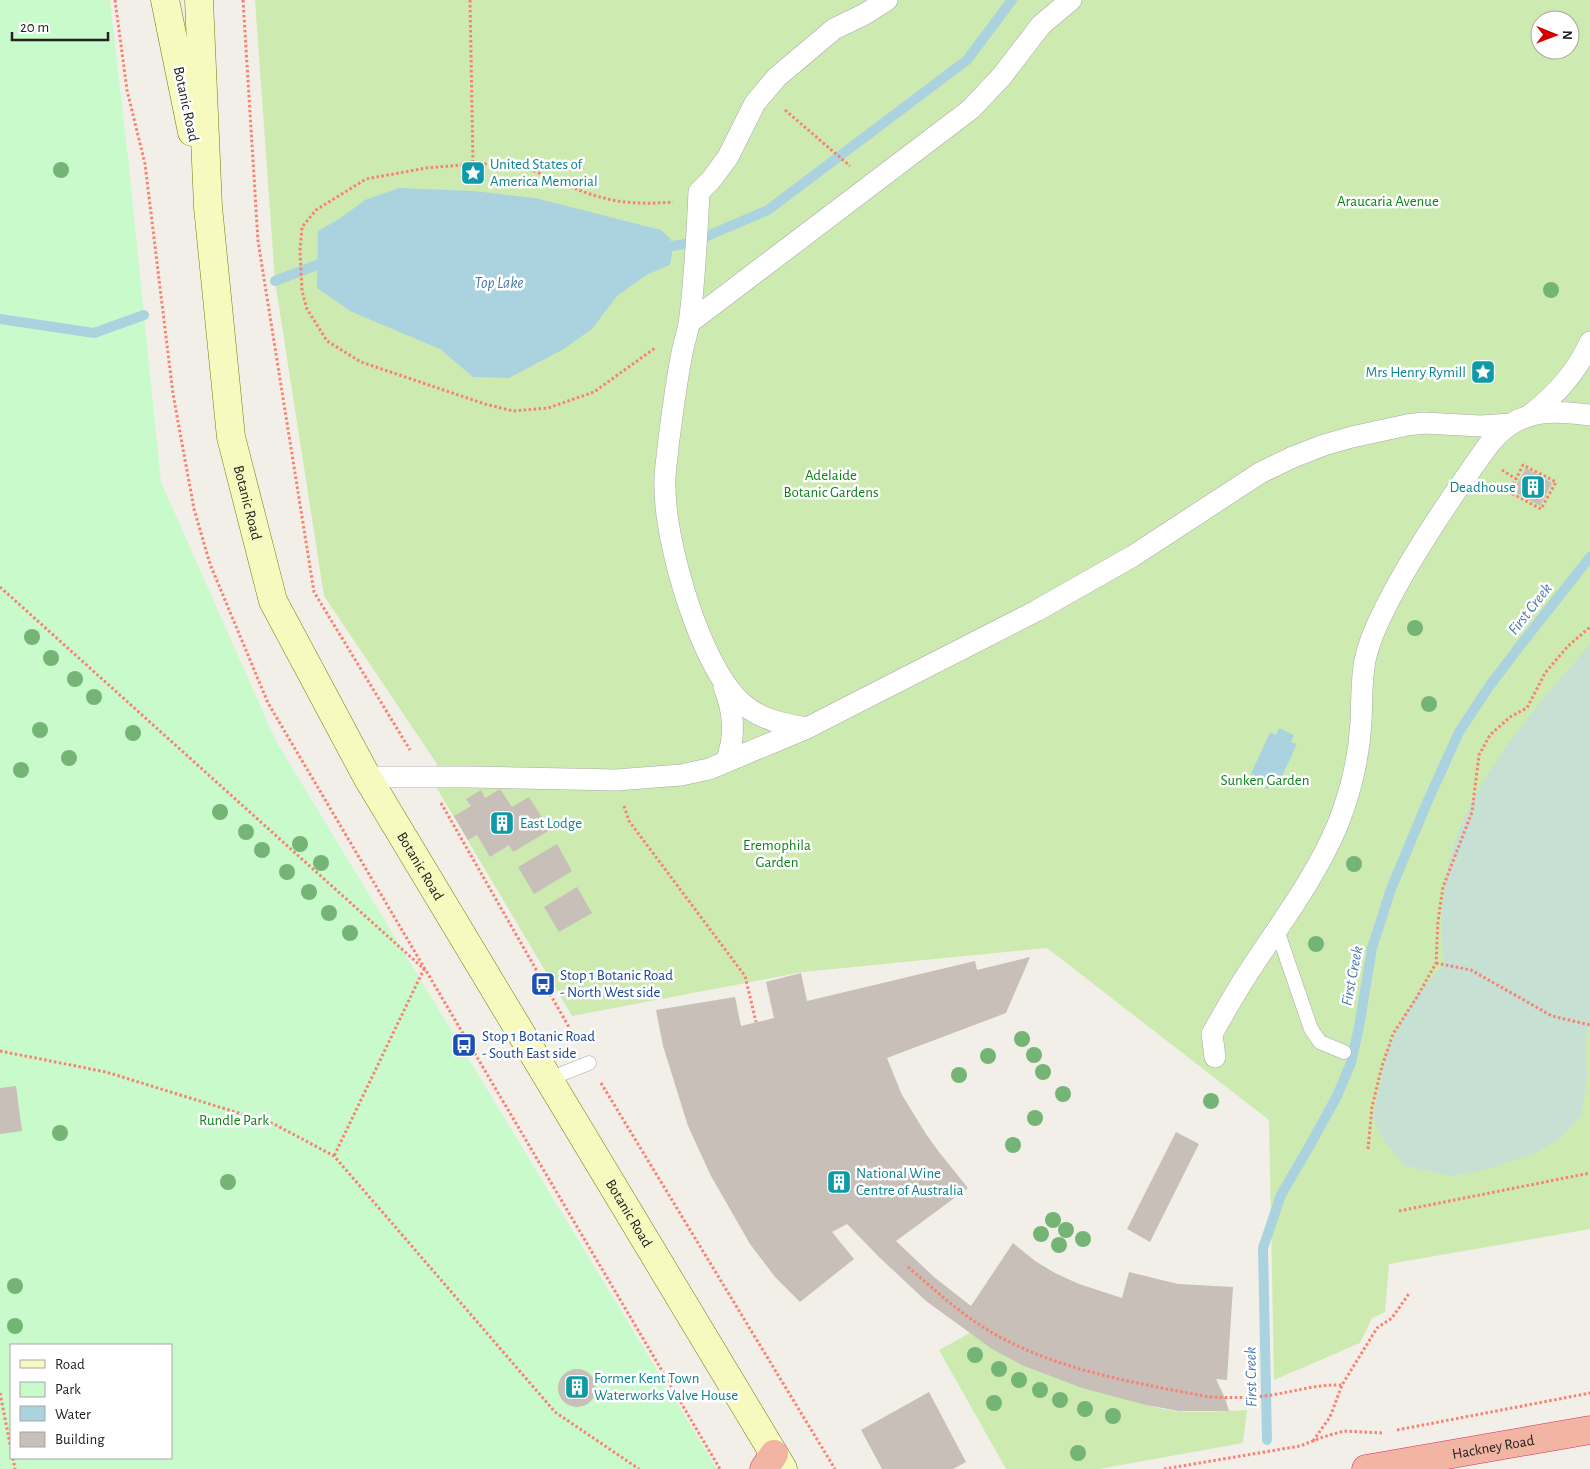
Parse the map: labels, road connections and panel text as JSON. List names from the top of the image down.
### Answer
{
  "streets": {
    "highway": ["Hackney Road"],
    "main road": ["Botanic Road"]
  },
  "water": ["Top Lake", "First Creek"],
  "parks": [
    "Araucaria Avenue",
    "Adelaide Botanic Gardens",
    "Sunken Garden",
    "Eremophila Garden",
    "Rundle Park"
  ],
  "places": {
    "place": ["United States of America Memorial", "Mrs Henry Rymill"],
    "building": [
      "Deadhouse",
      "East Lodge",
      "National Wine Centre of Australia",
      "Former Kent Town Waterworks Valve House"
    ],
    "bus stop": ["Stop 1 Botanic Road - North West side", "Stop 1 Botanic Road - South East side"]
  },
  "legend": [
    "Road",
    "Park",
    "Water",
    "Building"
  ],
  "scale_bar": "20 m",
  "north": "right"
}
